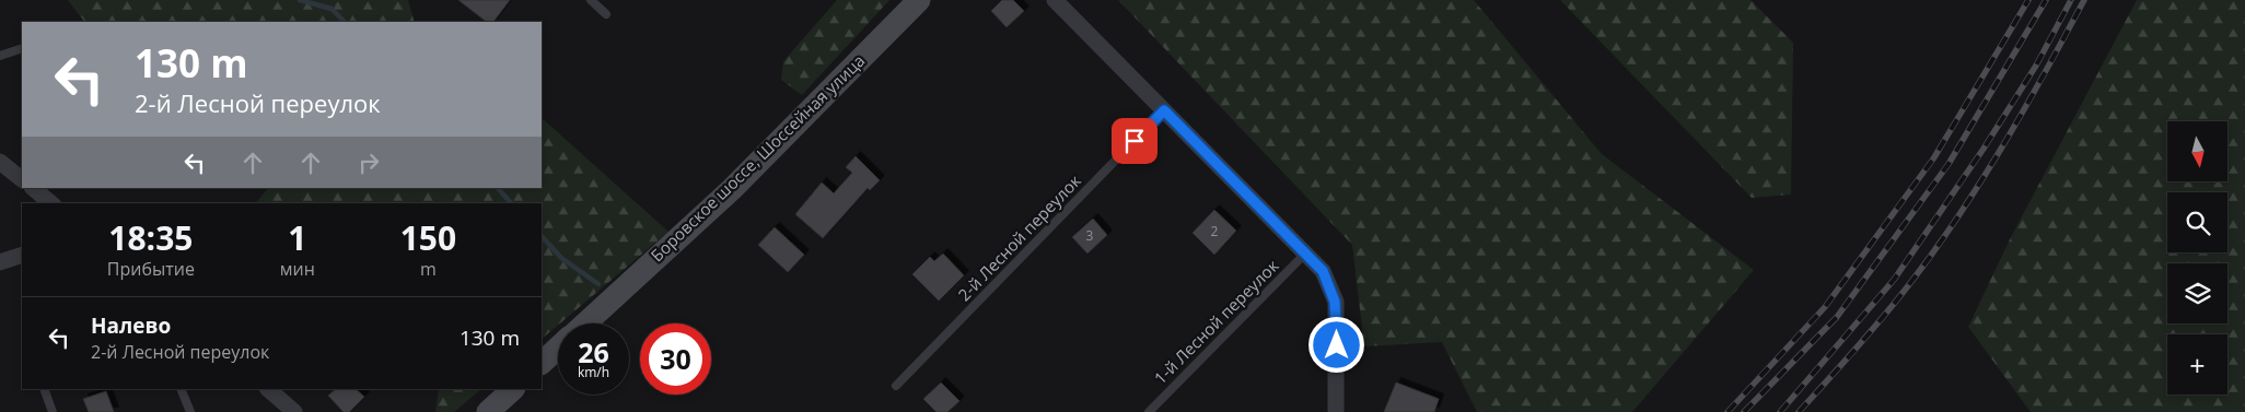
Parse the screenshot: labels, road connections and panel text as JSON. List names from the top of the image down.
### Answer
{
  "streets": {
    "main road": ["Боровское шоссе, Шоссейная улица"],
    "lane": ["2-й Лесной переулок", "1-й Лесной переулок"]
  },
  "house_numbers": ["2", "3"],
  "north": "bottom",
  "page": {
    "turn": ["130 m", "2-й Лесной переулок"],
    "map_buttons": "+",
    "eta": [
      "18:35",
      "Прибытие",
      "1",
      "мин",
      "150",
      "m"
    ],
    "list": [
      {
        "name": "Налево",
        "note": "2-й Лесной переулок",
        "value": "130 m"
      }
    ],
    "speed": "26 km/h",
    "limit": "30"
  }
}
